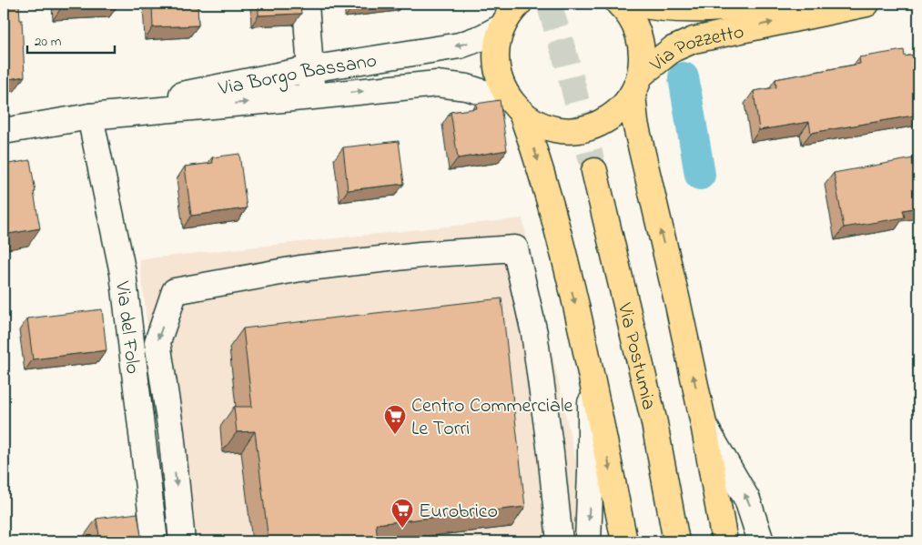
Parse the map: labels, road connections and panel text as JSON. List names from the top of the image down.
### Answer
{
  "streets": {
    "main road": ["Via Pozzetto", "Via Borgo Bassano", "Via Postumia"],
    "street": ["Via del Folo"]
  },
  "crossings": [
    ["Via Pozzetto", "Via Borgo Bassano"],
    ["Via Borgo Bassano", "Via del Folo"]
  ],
  "places": {
    "supermarket": ["Centro Commerciale Le Torri", "Eurobrico"]
  },
  "scale_bar": "20 m"
}
